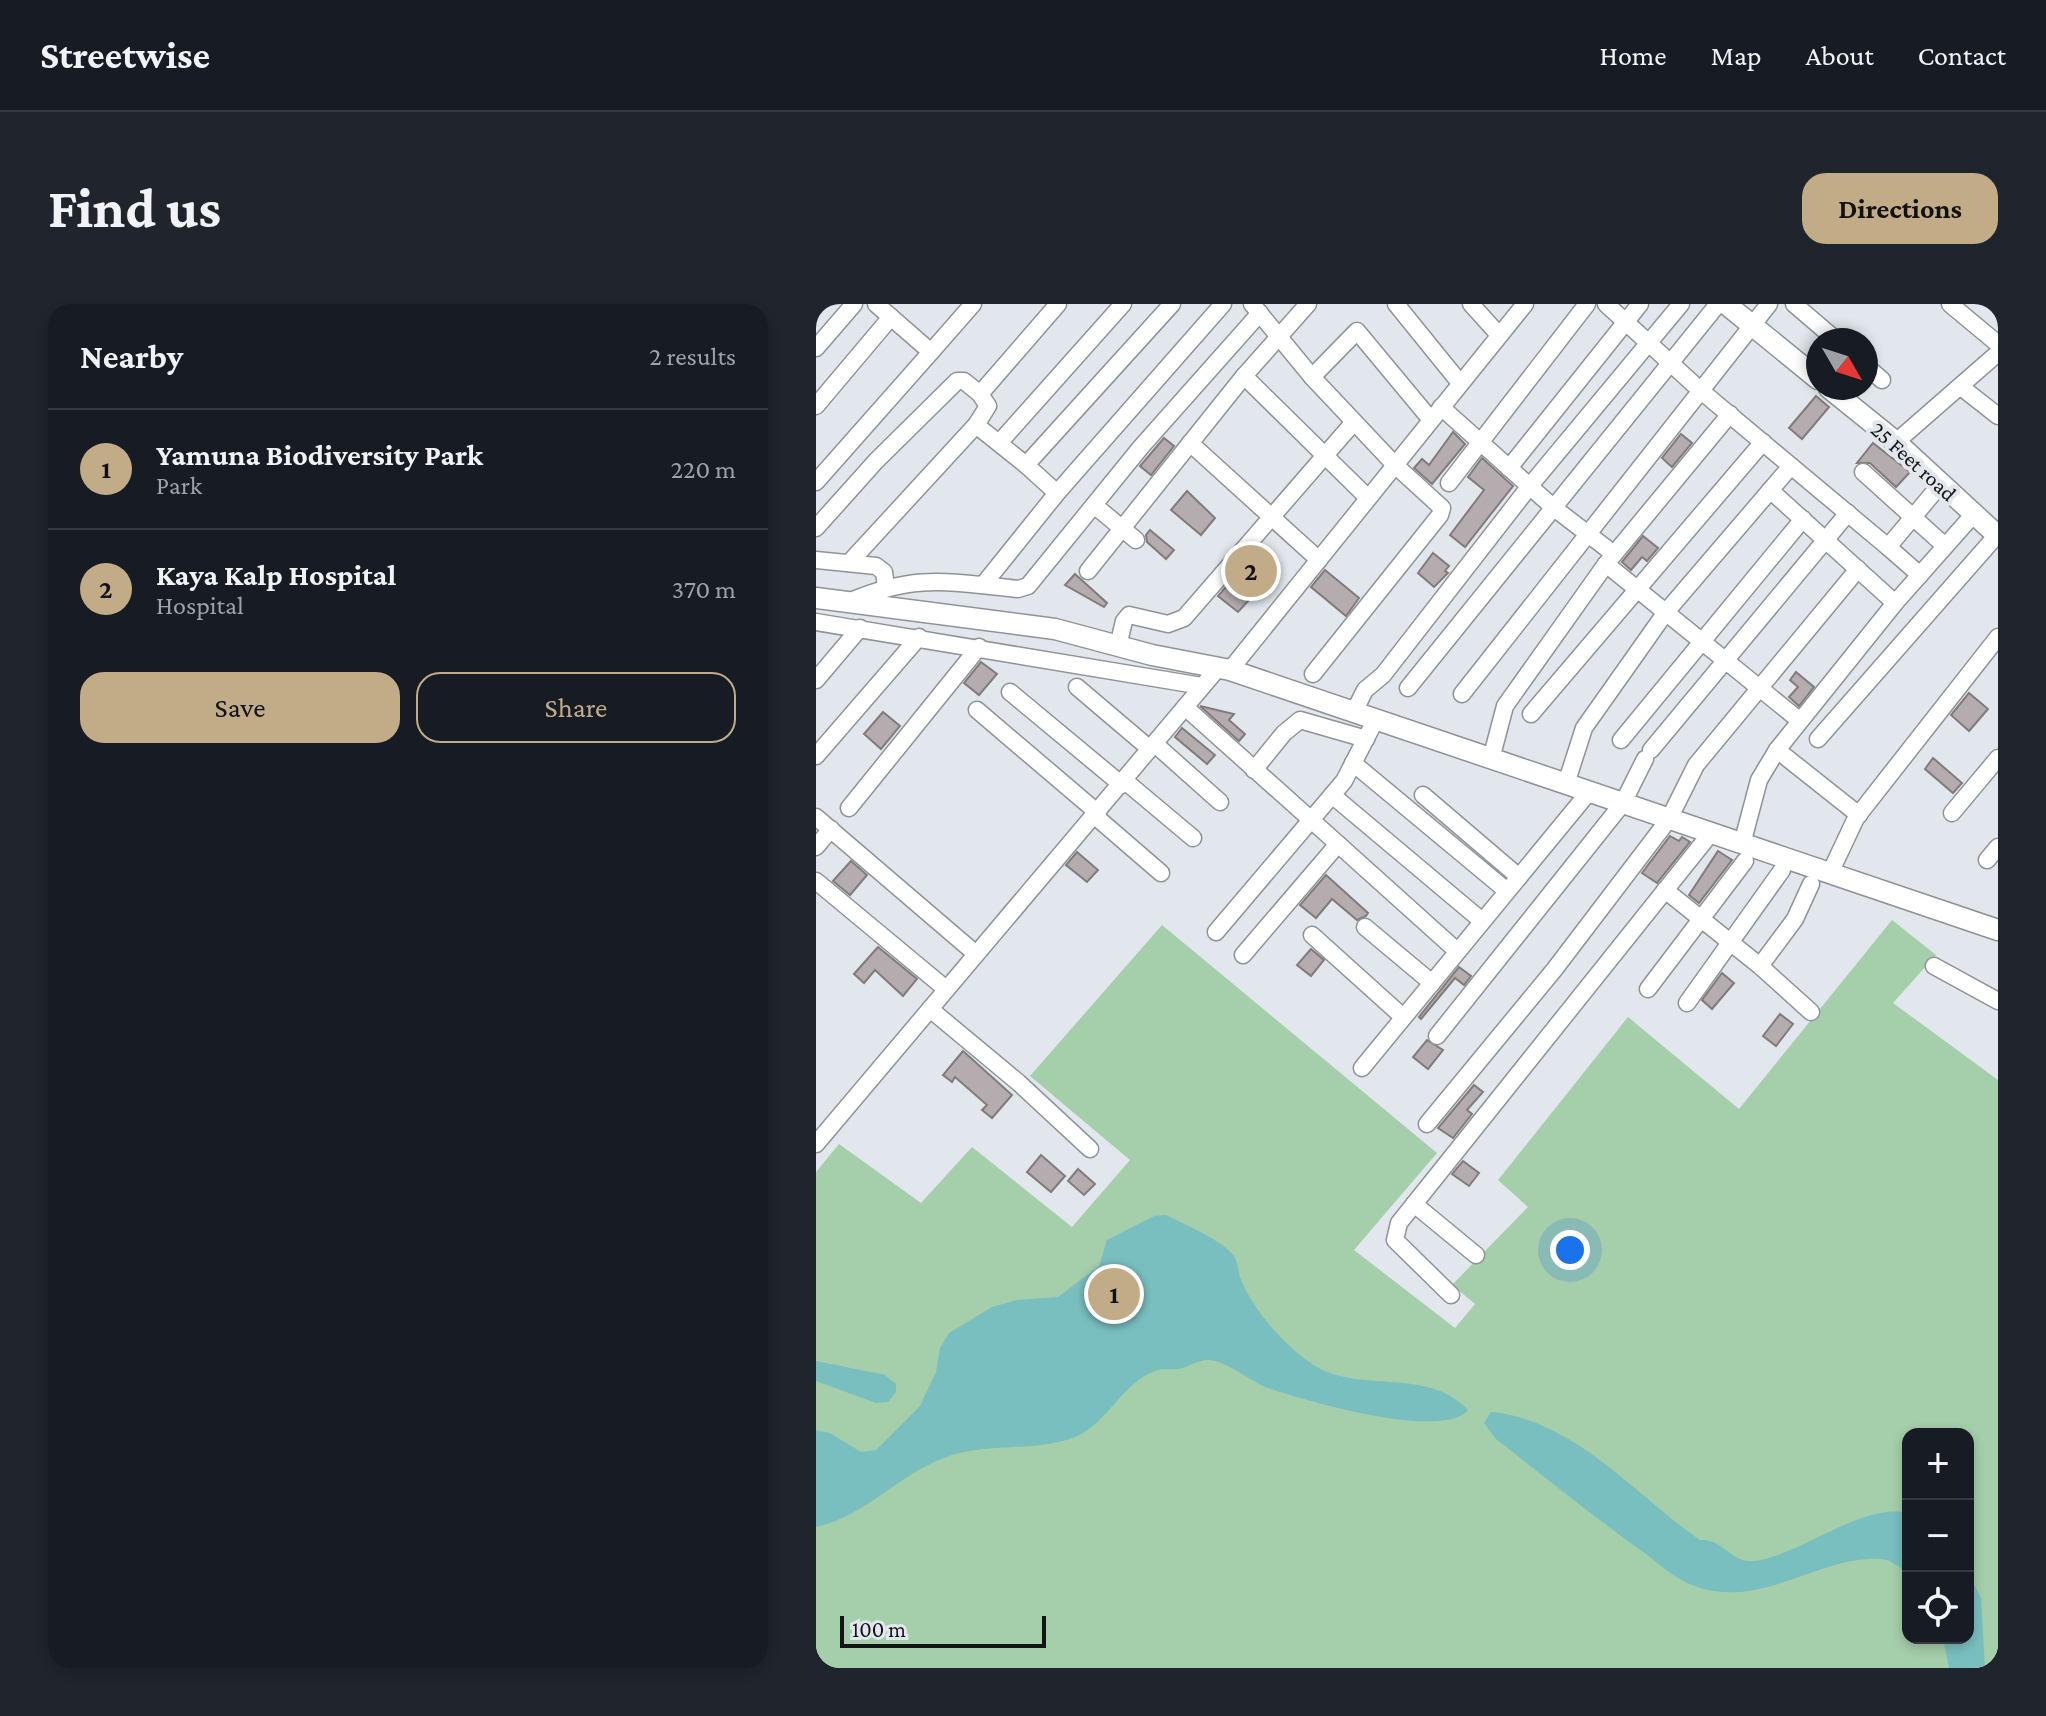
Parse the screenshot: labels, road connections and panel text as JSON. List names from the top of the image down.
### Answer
{
  "streets": {
    "street": ["25 Feet road"]
  },
  "scale_bar": "100 m",
  "north": "bottom right",
  "page": {
    "header": "Streetwise",
    "nav": [
      "Home",
      "Map",
      "About",
      "Contact"
    ],
    "buttons": [
      "Directions",
      ["Save", "Share"]
    ],
    "title": "Find us",
    "heading": ["Nearby", "2 results"],
    "list": [
      {
        "mark": "1",
        "name": "Yamuna Biodiversity Park",
        "note": "Park",
        "value": "220 m"
      },
      {
        "mark": "2",
        "name": "Kaya Kalp Hospital",
        "note": "Hospital",
        "value": "370 m"
      }
    ],
    "pins": ["2", "1"],
    "map_buttons": ["+", "−"],
    "scale": "100 m"
  }
}
